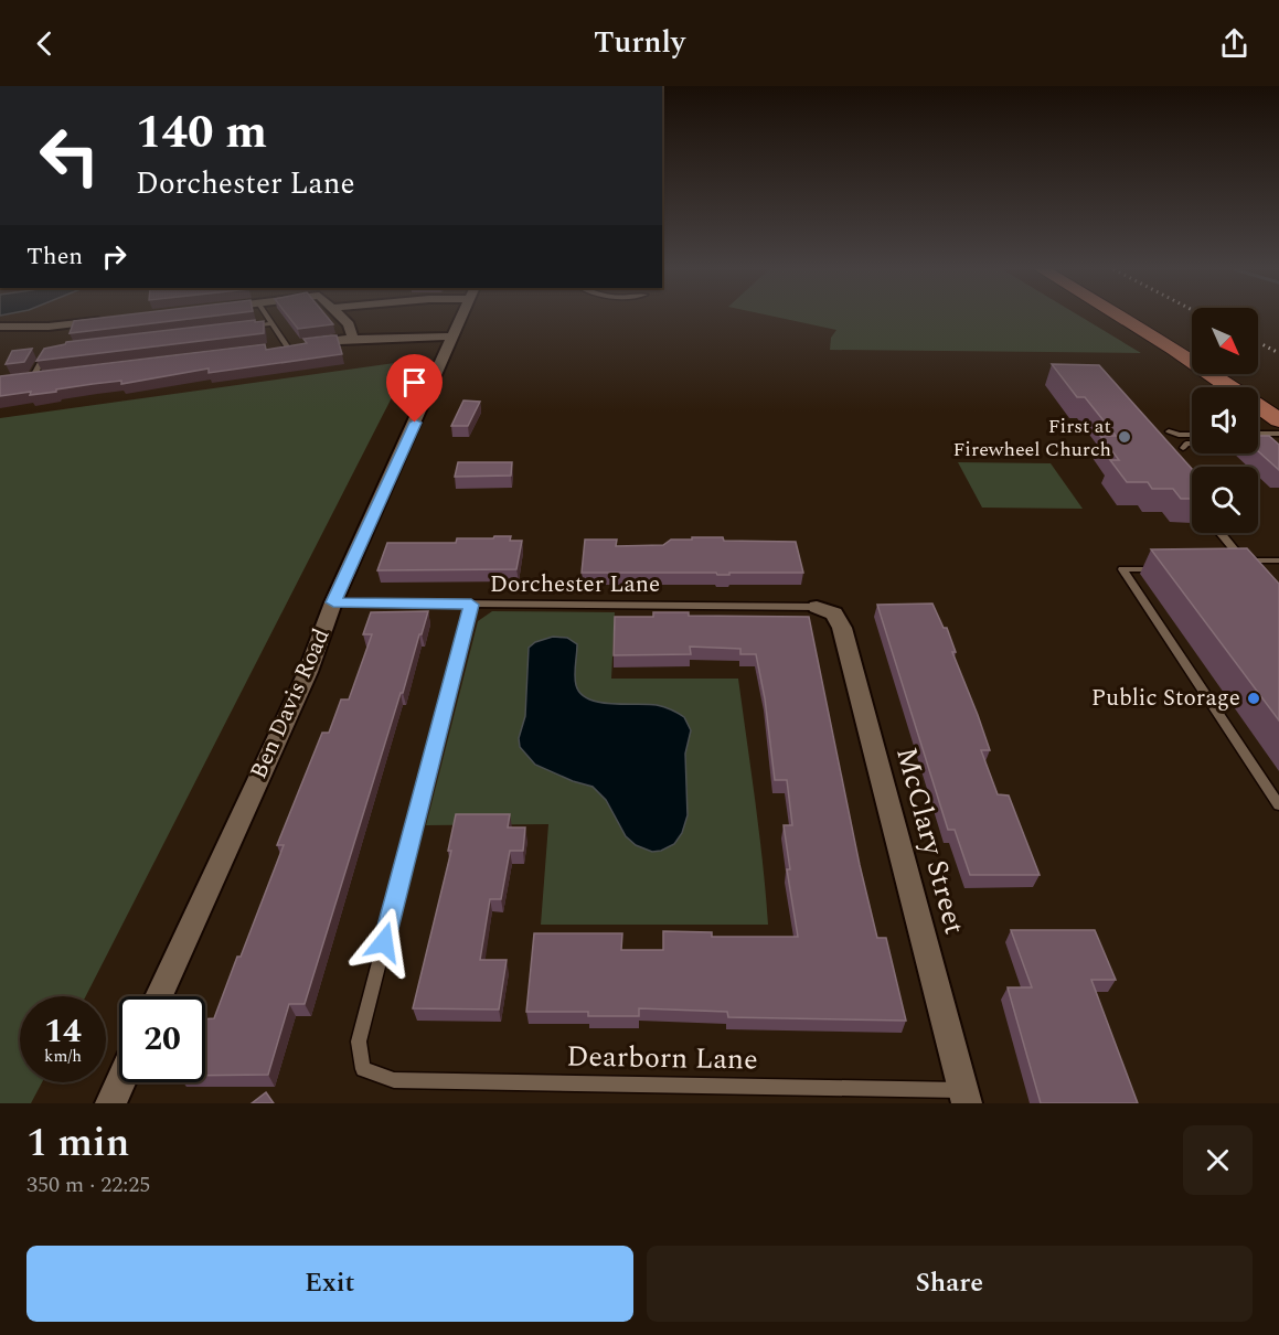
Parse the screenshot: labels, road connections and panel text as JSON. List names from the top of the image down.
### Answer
{
  "streets": {
    "street": ["Ben Davis Road", "McClary Street"],
    "lane": ["Dorchester Lane", "Dearborn Lane"]
  },
  "crossings": [
    ["Dorchester Lane", "Ben Davis Road"],
    ["Dorchester Lane", "McClary Street"],
    ["Dorchester Lane", "Dearborn Lane"],
    ["McClary Street", "Dearborn Lane"]
  ],
  "places": ["First at Firewheel Church", "Public Storage"],
  "north": "bottom right",
  "page": {
    "header": "Turnly",
    "turn": ["140 m", "Dorchester Lane"],
    "then": "Then",
    "speed": "14 km/h",
    "limit": "20",
    "heading": ["1 min", "350 m · 22:25"],
    "buttons": ["Exit", "Share"]
  }
}
